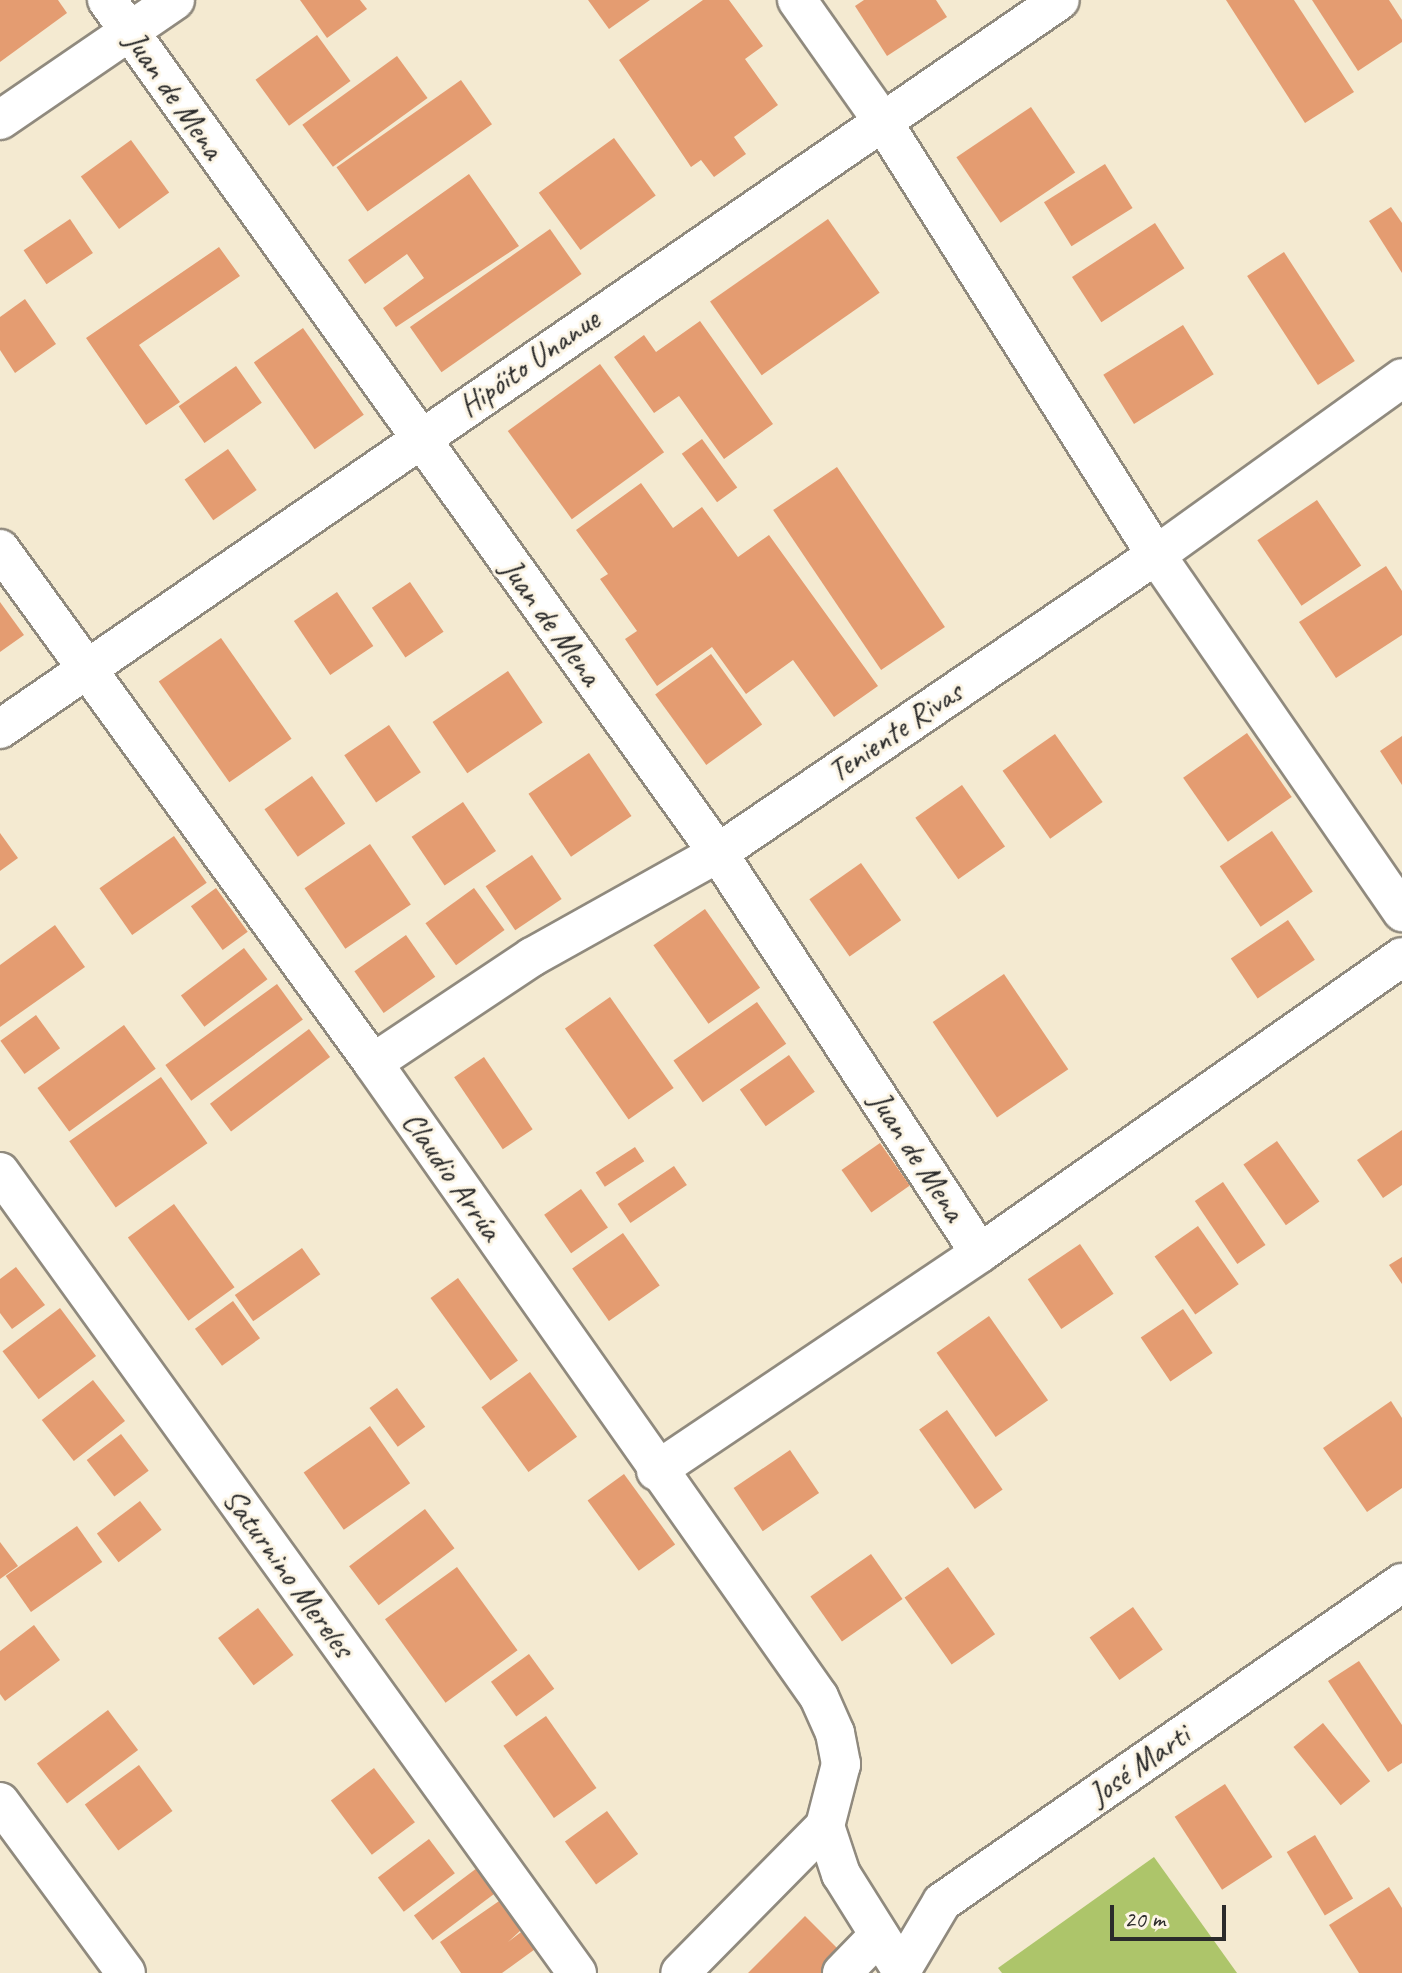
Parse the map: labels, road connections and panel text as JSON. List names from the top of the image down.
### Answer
{
  "streets": {
    "street": [
      "Juan de Mena",
      "Hipóito Unanue",
      "Teniente Rivas",
      "Claudio Arrúa",
      "Saturnino Mereles",
      "José Marti"
    ]
  },
  "crossings": [
    ["Juan de Mena", "Hipóito Unanue"],
    ["Juan de Mena", "Teniente Rivas"],
    ["Hipóito Unanue", "Claudio Arrúa"],
    ["Teniente Rivas", "Claudio Arrúa"]
  ],
  "scale_bar": "20 m"
}
